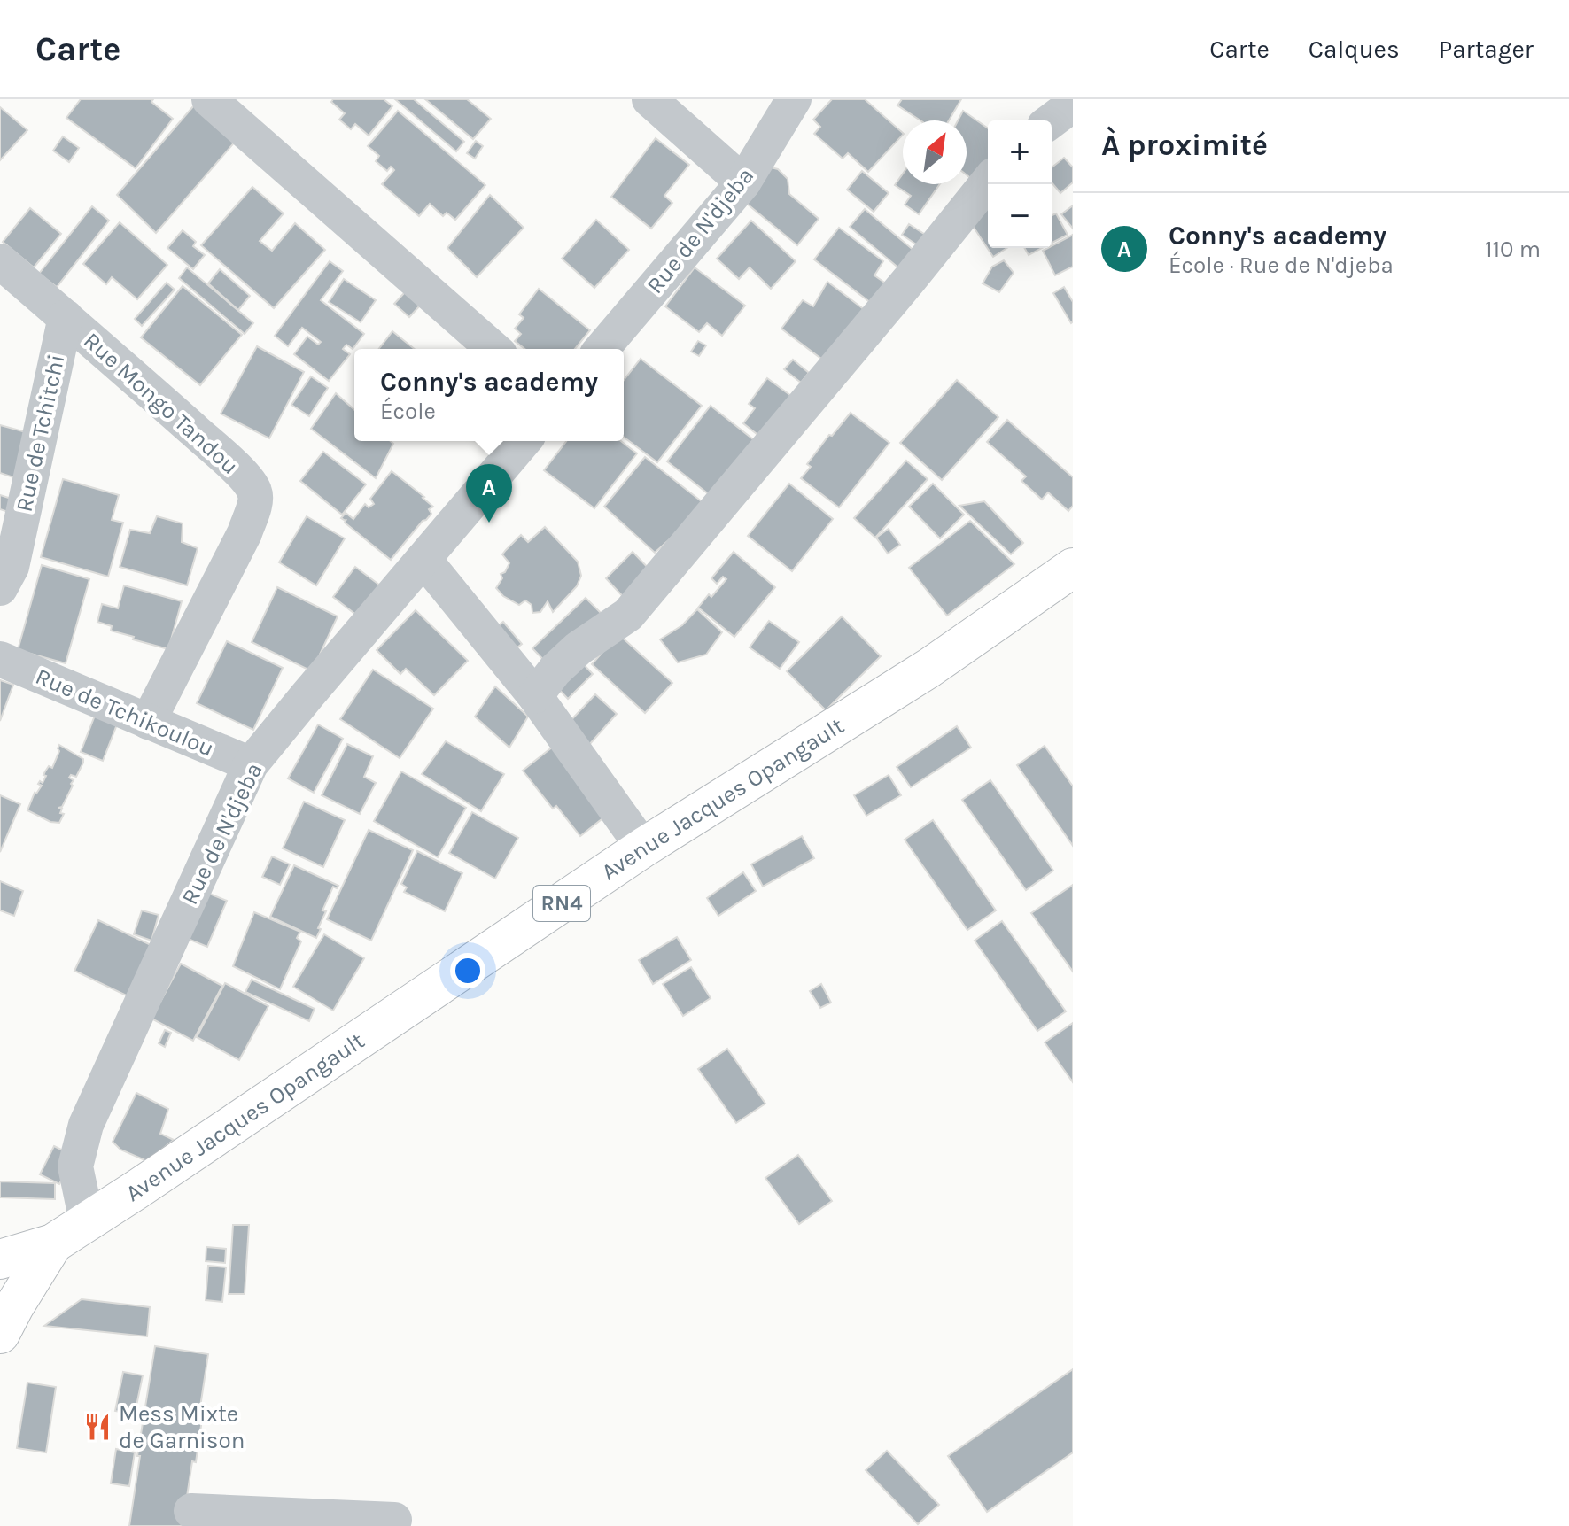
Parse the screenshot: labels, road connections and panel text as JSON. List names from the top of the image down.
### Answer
{
  "streets": {
    "highway": ["Avenue Jacques Opangault", "RN4"],
    "street": [
      "Rue de N'djeba",
      "Rue Mongo Tandou",
      "Rue de Tchitchi",
      "Rue de Tchikoulou"
    ]
  },
  "crossings": [
    ["Rue de N'djeba", "Rue de Tchikoulou"],
    ["Rue de N'djeba", "Avenue Jacques Opangault"],
    ["Rue Mongo Tandou", "Rue de Tchitchi"],
    ["Rue Mongo Tandou", "Rue de Tchikoulou"],
    ["Avenue Jacques Opangault", "RN4"]
  ],
  "places": {
    "restaurant": ["Mess Mixte de Garnison"]
  },
  "north": "top right",
  "page": {
    "header": "Carte",
    "nav": ["Carte", "Calques", "Partager"],
    "heading": "À proximité",
    "map_buttons": ["+", "−"],
    "list": [
      {
        "mark": "A",
        "name": "Conny's academy",
        "note": "École · Rue de N'djeba",
        "value": "110 m"
      }
    ],
    "popup": ["Conny's academy", "École"],
    "pins": "A"
  }
}
